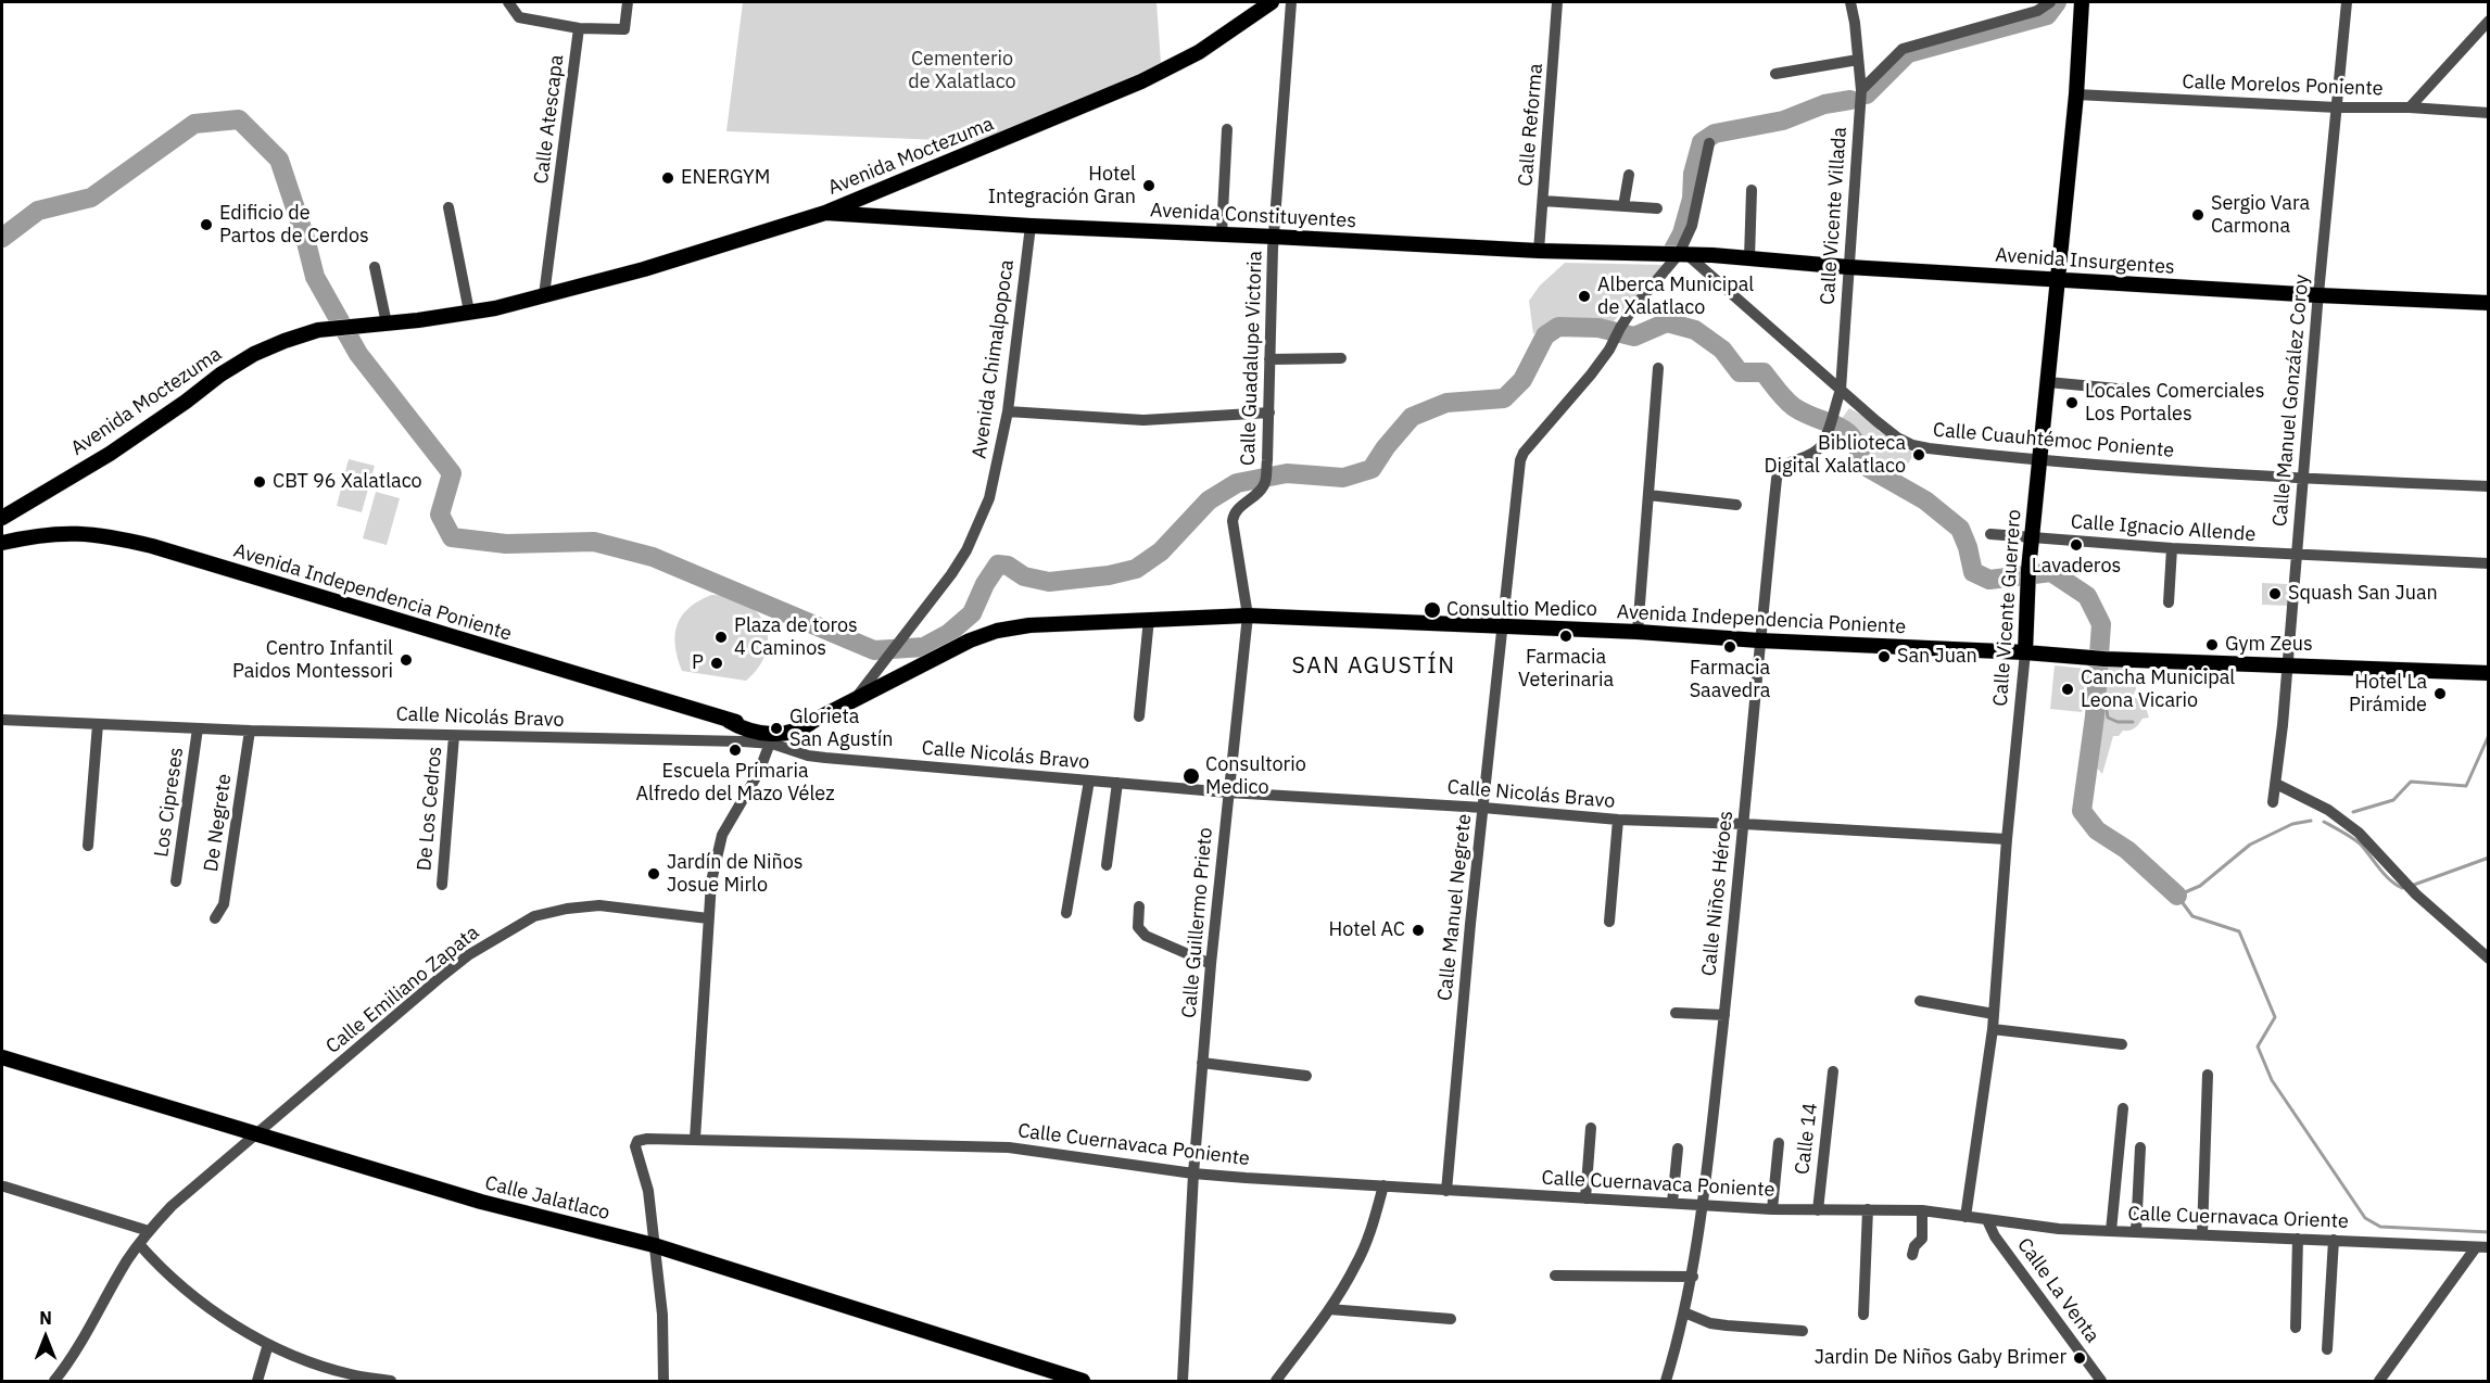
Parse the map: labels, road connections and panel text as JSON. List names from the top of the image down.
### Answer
{
  "streets": {
    "main road": [
      "Avenida Moctezuma",
      "Avenida Constituyentes",
      "Avenida Insurgentes",
      "Avenida Independencia Poniente",
      "Calle Vicente Guerrero",
      "Calle Jalatlaco"
    ],
    "street": [
      "Calle Morelos Poniente",
      "Calle Atescapa",
      "Calle Reforma",
      "Calle Vicente Villada",
      "Calle Guadalupe Victoria",
      "Avenida Chimalpopoca",
      "Calle Manuel González Coroy",
      "Calle Cuauhtémoc Poniente",
      "Calle Ignacio Allende",
      "Calle Nicolás Bravo",
      "Los Cipreses",
      "De Los Cedros",
      "De Negrete",
      "Calle Niños Héroes",
      "Calle Manuel Negrete",
      "Calle Guillermo Prieto",
      "Calle Emiliano Zapata",
      "Calle 14",
      "Calle Cuernavaca Poniente",
      "Calle Cuernavaca Oriente",
      "Calle La Venta"
    ]
  },
  "crossings": [
    ["Calle Morelos Poniente", "Calle Manuel González Coroy"],
    ["Calle Morelos Poniente", "Calle Vicente Guerrero"],
    ["Calle Atescapa", "Avenida Moctezuma"],
    ["Calle Reforma", "Avenida Constituyentes"],
    ["Avenida Moctezuma", "Avenida Constituyentes"],
    ["Avenida Constituyentes", "Avenida Insurgentes"],
    ["Avenida Constituyentes", "Calle Guadalupe Victoria"],
    ["Avenida Constituyentes", "Avenida Chimalpopoca"],
    ["Avenida Constituyentes", "Calle Cuauhtémoc Poniente"],
    ["Avenida Constituyentes", "Calle Manuel Negrete"],
    ["Calle Vicente Villada", "Avenida Insurgentes"],
    ["Calle Vicente Villada", "Calle Cuauhtémoc Poniente"],
    ["Calle Vicente Villada", "Calle Niños Héroes"],
    ["Avenida Insurgentes", "Calle Manuel González Coroy"],
    ["Avenida Insurgentes", "Calle Cuauhtémoc Poniente"],
    ["Avenida Insurgentes", "Calle Vicente Guerrero"],
    ["Avenida Insurgentes", "Calle Manuel Negrete"],
    ["Calle Guadalupe Victoria", "Calle Guillermo Prieto"],
    ["Avenida Chimalpopoca", "Avenida Independencia Poniente"],
    ["Calle Manuel González Coroy", "Calle Cuauhtémoc Poniente"],
    ["Calle Manuel González Coroy", "Calle Ignacio Allende"],
    ["Calle Manuel González Coroy", "Avenida Independencia Poniente"],
    ["Calle Cuauhtémoc Poniente", "Calle Vicente Guerrero"],
    ["Calle Cuauhtémoc Poniente", "Calle Manuel Negrete"],
    ["Calle Ignacio Allende", "Calle Vicente Guerrero"],
    ["Avenida Independencia Poniente", "Calle Vicente Guerrero"],
    ["Avenida Independencia Poniente", "Calle Nicolás Bravo"],
    ["Avenida Independencia Poniente", "Calle Niños Héroes"],
    ["Avenida Independencia Poniente", "Calle Manuel Negrete"],
    ["Avenida Independencia Poniente", "Calle Guillermo Prieto"],
    ["Calle Vicente Guerrero", "Calle Nicolás Bravo"],
    ["Calle Vicente Guerrero", "Calle Cuernavaca Poniente"],
    ["Calle Nicolás Bravo", "Los Cipreses"],
    ["Calle Nicolás Bravo", "De Los Cedros"],
    ["Calle Nicolás Bravo", "De Negrete"],
    ["Calle Nicolás Bravo", "Calle Niños Héroes"],
    ["Calle Nicolás Bravo", "Calle Manuel Negrete"],
    ["Calle Nicolás Bravo", "Calle Guillermo Prieto"],
    ["Calle Niños Héroes", "Calle Cuernavaca Poniente"],
    ["Calle Manuel Negrete", "Calle Cuernavaca Poniente"],
    ["Calle Guillermo Prieto", "Calle Cuernavaca Poniente"],
    ["Calle Emiliano Zapata", "Calle Jalatlaco"],
    ["Calle 14", "Calle Cuernavaca Poniente"],
    ["Calle Cuernavaca Poniente", "Calle Jalatlaco"],
    ["Calle Cuernavaca Poniente", "Calle Cuernavaca Oriente"],
    ["Calle Cuernavaca Poniente", "Calle La Venta"],
    ["Calle Cuernavaca Oriente", "Calle La Venta"]
  ],
  "districts": ["SAN AGUSTÍN"],
  "parks": ["Cementerio de Xalatlaco"],
  "places": [
    "ENERGYM",
    "Hotel Integración Gran",
    "Sergio Vara Carmona",
    "Edificio de Partos de Cerdos",
    "Alberca Municipal de Xalatlaco",
    "Locales Comerciales Los Portales",
    "Biblioteca Digital Xalatlaco",
    "CBT 96 Xalatlaco",
    "Lavaderos",
    "Squash San Juan",
    "Consultio Medico",
    "Farmacia Veterinaria",
    "Plaza de toros 4 Caminos",
    "Gym Zeus",
    "Farmacia Saavedra",
    "San Juan",
    "Centro Infantil Paidos Montessori",
    "P",
    "Cancha Municipal Leona Vicario",
    "Hotel La Pirámide",
    "Glorieta San Agustín",
    "Escuela Primaria Alfredo del Mazo Vélez",
    "Consultorio Medico",
    "Jardín de Niños Josue Mirlo",
    "Hotel AC",
    "Jardin De Niños Gaby Brimer"
  ],
  "north": "top"
}
